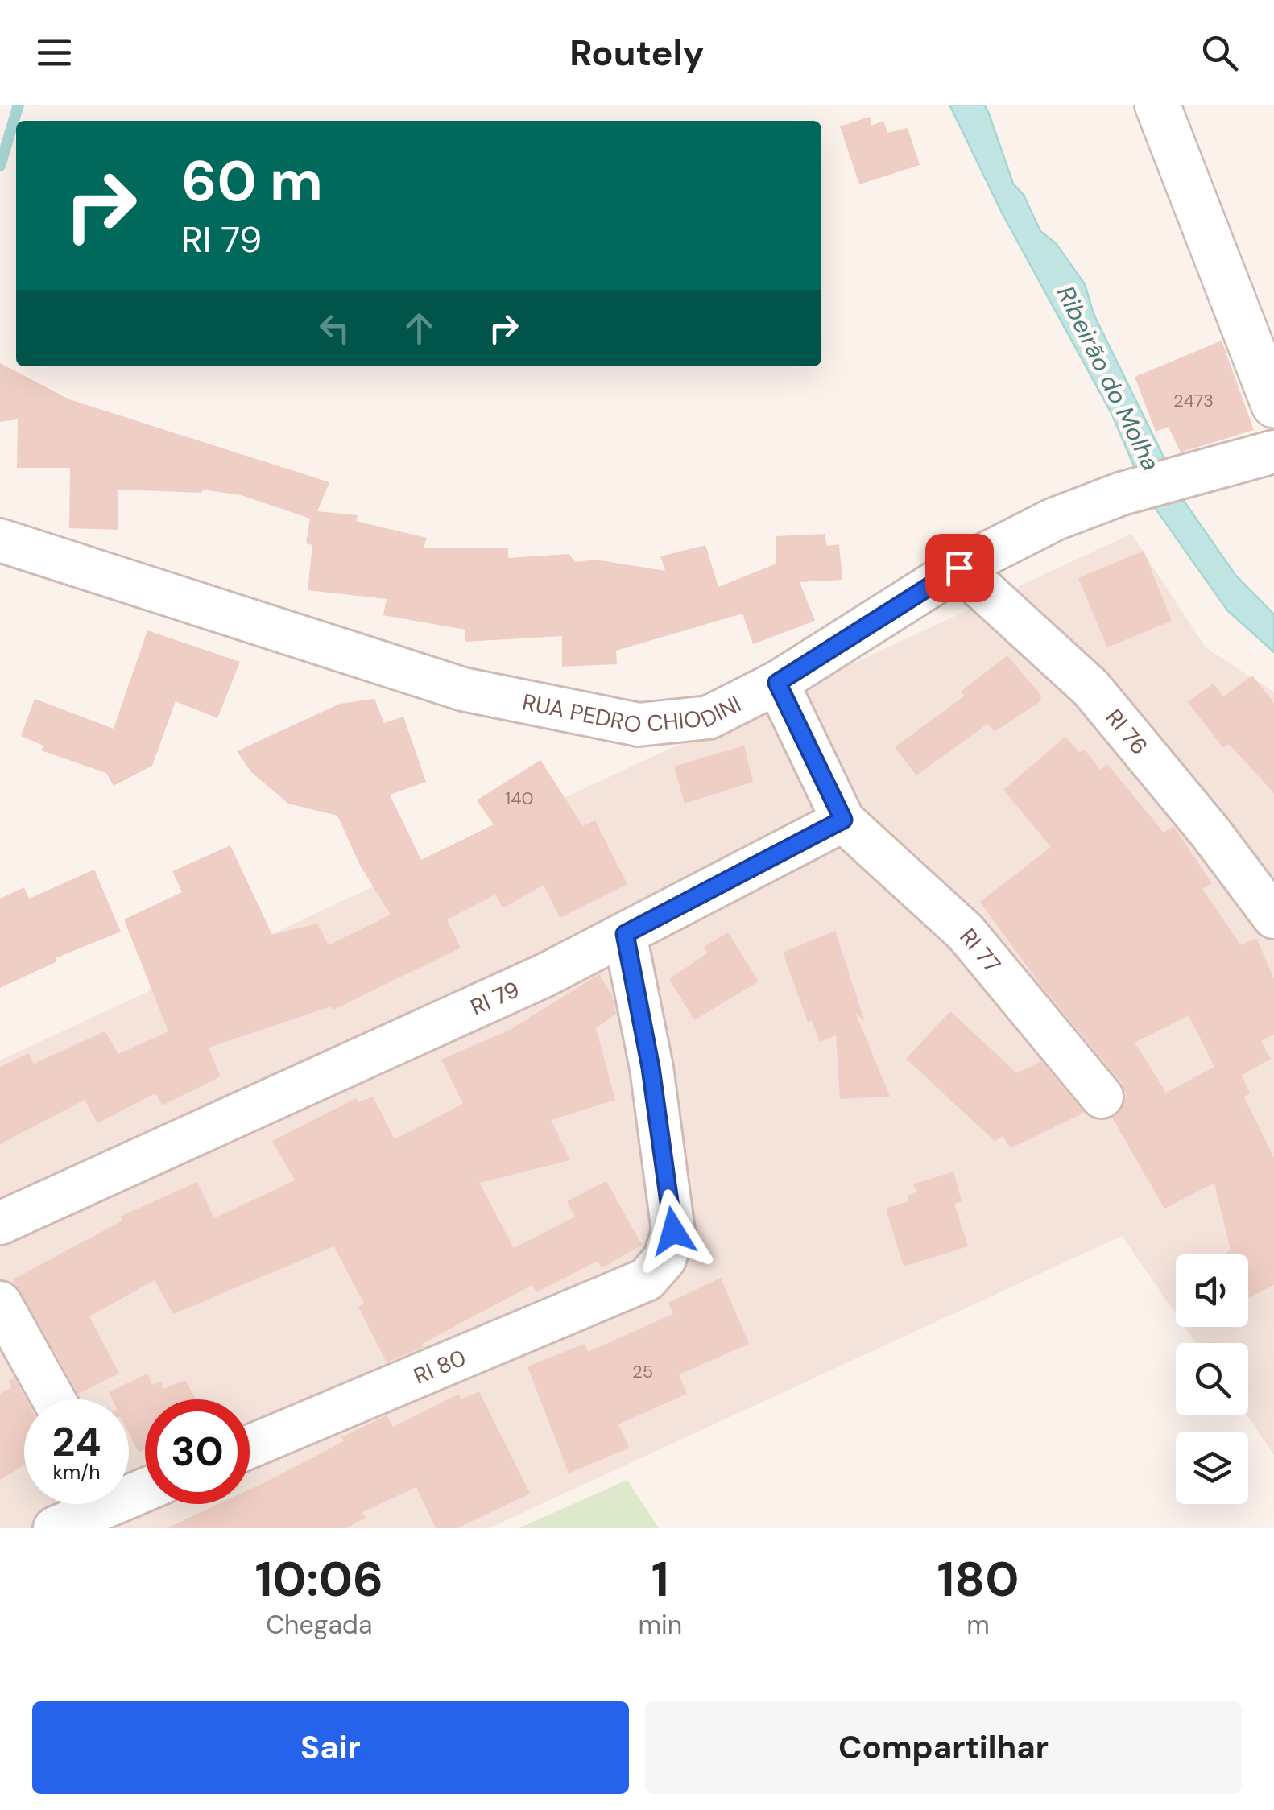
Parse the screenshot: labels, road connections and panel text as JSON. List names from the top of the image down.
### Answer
{
  "streets": {
    "street": [
      "RUA PEDRO CHIODINI",
      "RI 76",
      "RI 77",
      "RI 79",
      "RI 80"
    ]
  },
  "crossings": [
    ["RUA PEDRO CHIODINI", "RI 76"],
    ["RI 77", "RI 79"],
    ["RI 79", "RI 80"]
  ],
  "water": ["Ribeirão do Molha"],
  "house_numbers": ["2473", "140", "25"],
  "page": {
    "header": "Routely",
    "turn": ["60 m", "RI 79"],
    "speed": "24 km/h",
    "limit": "30",
    "eta": [
      "10:06",
      "Chegada",
      "1",
      "min",
      "180",
      "m"
    ],
    "buttons": ["Sair", "Compartilhar"]
  }
}
